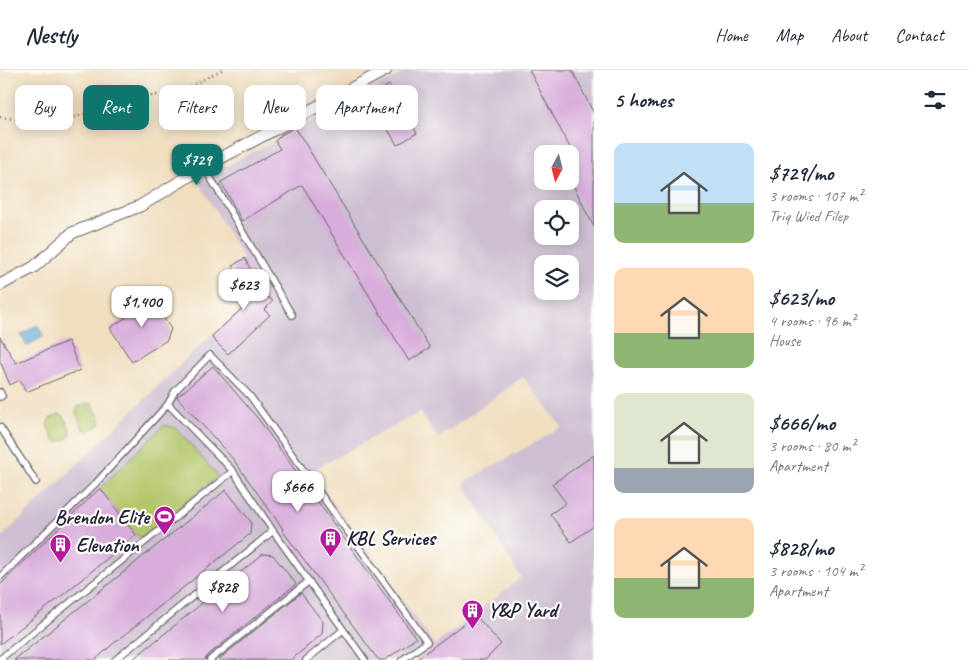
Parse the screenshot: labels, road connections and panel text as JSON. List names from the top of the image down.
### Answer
{
  "places": {
    "sports": ["Brendon Elite"],
    "building": ["KBL Services", "Elevation", "Y&P Yard"]
  },
  "north": "bottom",
  "page": {
    "header": "Nestly",
    "nav": [
      "Home",
      "Map",
      "About",
      "Contact"
    ],
    "heading": "5 homes",
    "chip": [
      "Buy",
      "Rent",
      "Filters",
      "New",
      "Apartment"
    ],
    "list": [
      {
        "name": "$729/mo",
        "note": "3 rooms · 107 m² · Triq Wied Filep"
      },
      {
        "name": "$623/mo",
        "note": "4 rooms · 96 m² · House"
      },
      {
        "name": "$666/mo",
        "note": "3 rooms · 80 m² · Apartment"
      },
      {
        "name": "$828/mo",
        "note": "3 rooms · 104 m² · Apartment"
      }
    ],
    "price": [
      "$729",
      "$623",
      "$1,400",
      "$666",
      "$828"
    ]
  }
}
